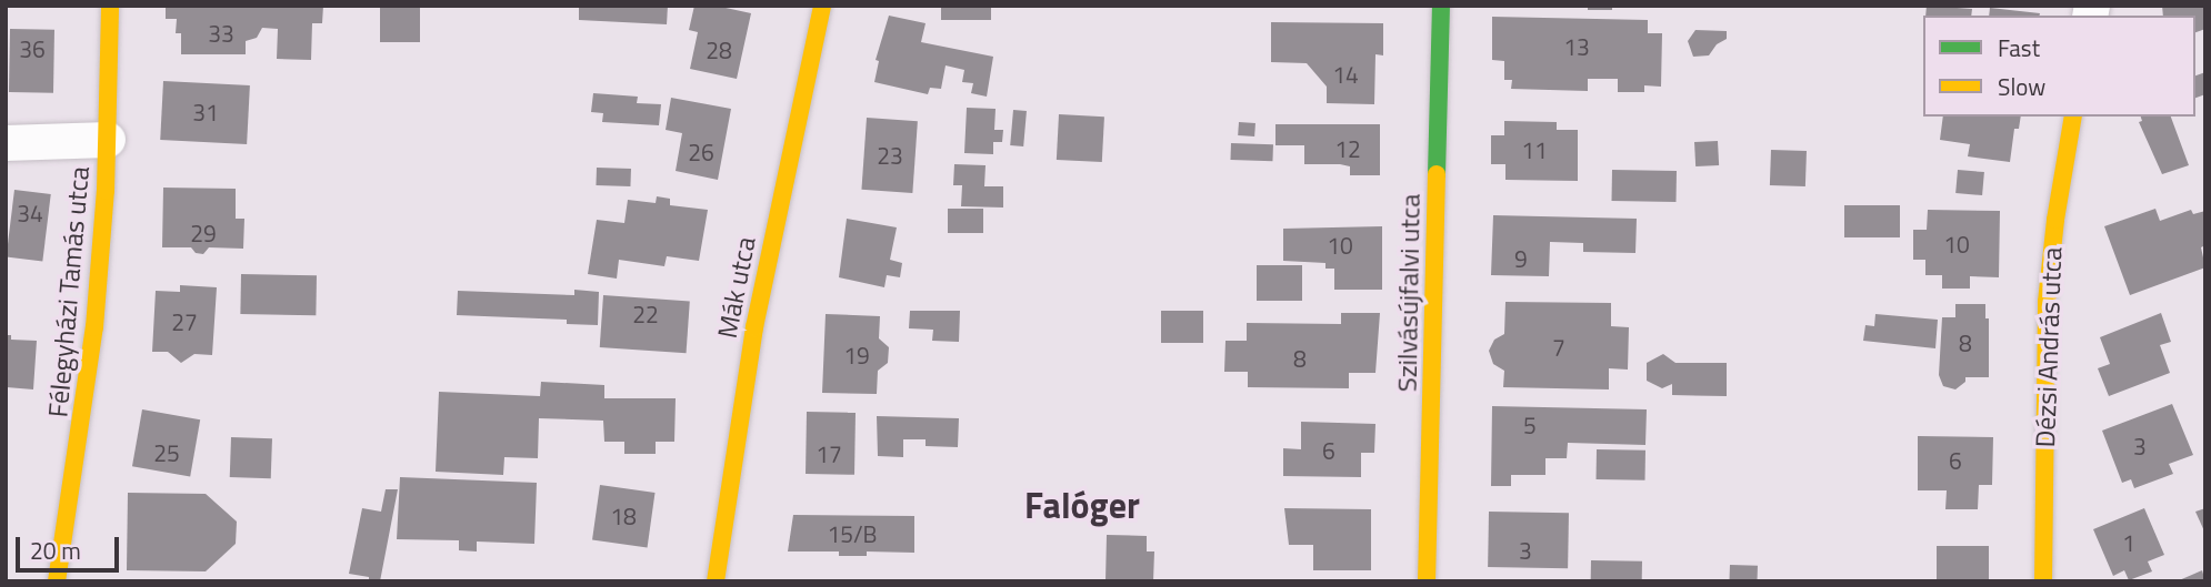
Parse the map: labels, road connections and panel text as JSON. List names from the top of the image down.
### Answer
{
  "streets": {
    "street": [
      "Mák utca",
      "Félegyházi Tamás utca",
      "Szilvásújfalvi utca",
      "Dézsi András utca"
    ]
  },
  "districts": ["Falóger"],
  "house_numbers": [
    "33",
    "13",
    "36",
    "28",
    "14",
    "31",
    "12",
    "11",
    "26",
    "23",
    "34",
    "29",
    "10",
    "10",
    "9",
    "22",
    "27",
    "8",
    "7",
    "19",
    "8",
    "5",
    "3",
    "6",
    "25",
    "17",
    "6",
    "18",
    "15/B",
    "1",
    "3"
  ],
  "legend": ["Fast", "Slow"],
  "scale_bar": "20 m"
}
